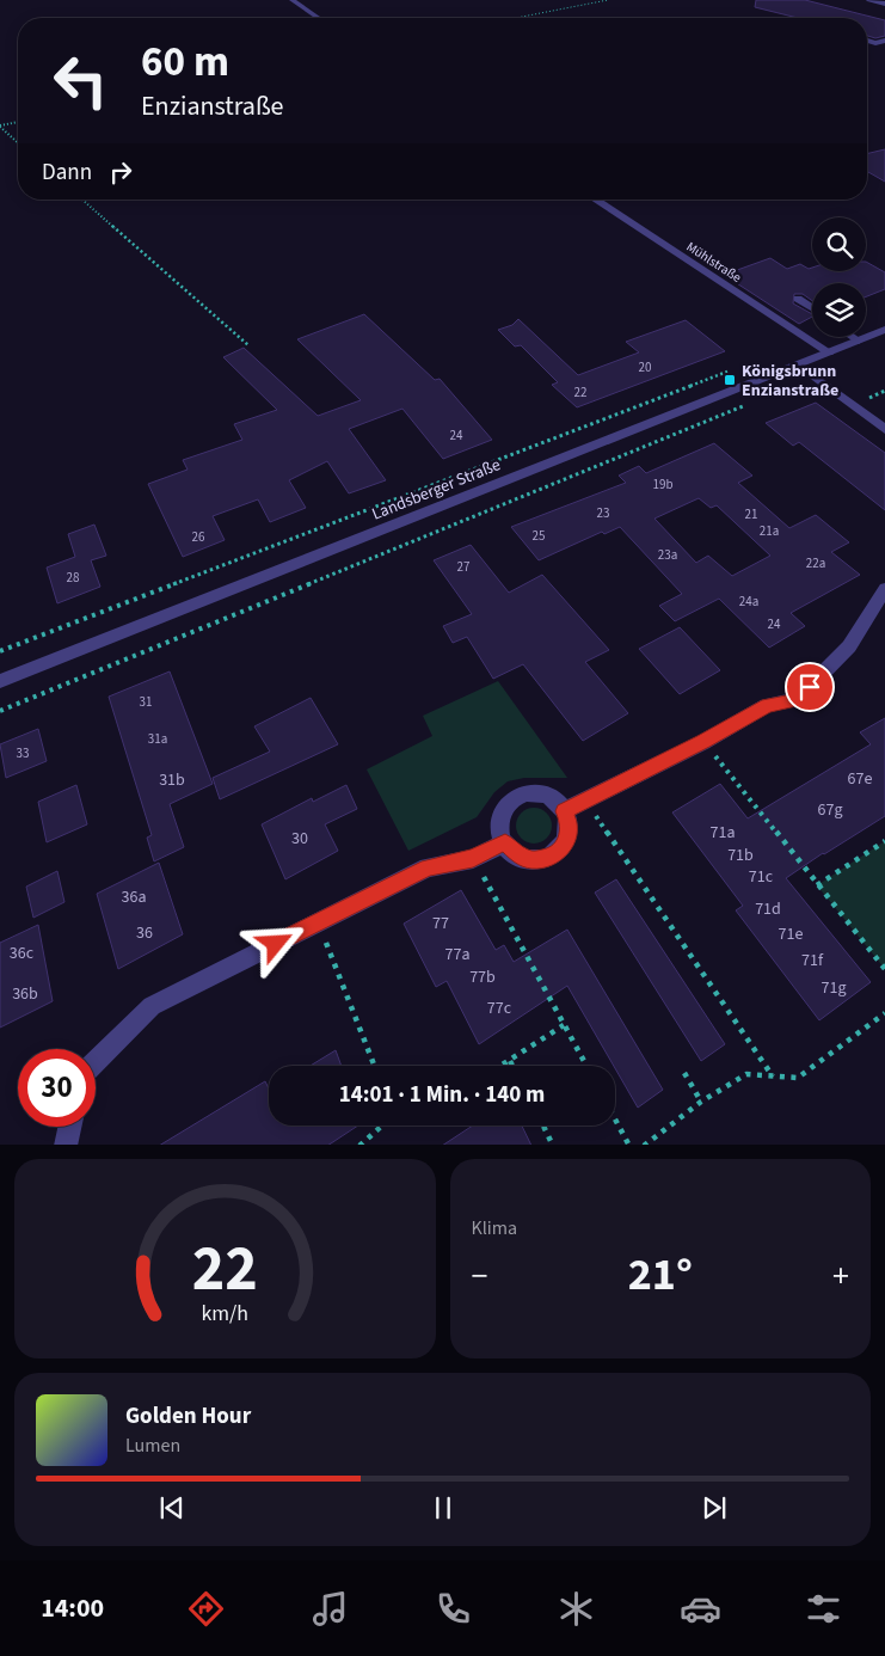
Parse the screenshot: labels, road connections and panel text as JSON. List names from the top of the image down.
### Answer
{
  "streets": {
    "street": ["Mühlstraße", "Landsberger Straße"]
  },
  "crossings": [
    ["Mühlstraße", "Landsberger Straße"]
  ],
  "places": {
    "transit": ["Königsbrunn Enzianstraße"]
  },
  "house_numbers": [
    "20",
    "22",
    "24",
    "19b",
    "23",
    "21",
    "21a",
    "25",
    "26",
    "23a",
    "22a",
    "27",
    "28",
    "24a",
    "24",
    "31",
    "31a",
    "33",
    "67e",
    "31b",
    "67g",
    "71a",
    "30",
    "71b",
    "71c",
    "36a",
    "71d",
    "77",
    "36",
    "71e",
    "36c",
    "77a",
    "71f",
    "77b",
    "71g",
    "36b",
    "77c"
  ],
  "page": {
    "turn": ["60 m", "Enzianstraße"],
    "then": "Dann",
    "limit": "30",
    "trip": "14:01 · 1 Min. · 140 m",
    "tile": "Klima",
    "heat": ["−", "21°", "+"],
    "song": ["Golden Hour", "Lumen"],
    "tabs": "14:00",
    "gauge": ["22", "km/h"]
  }
}
